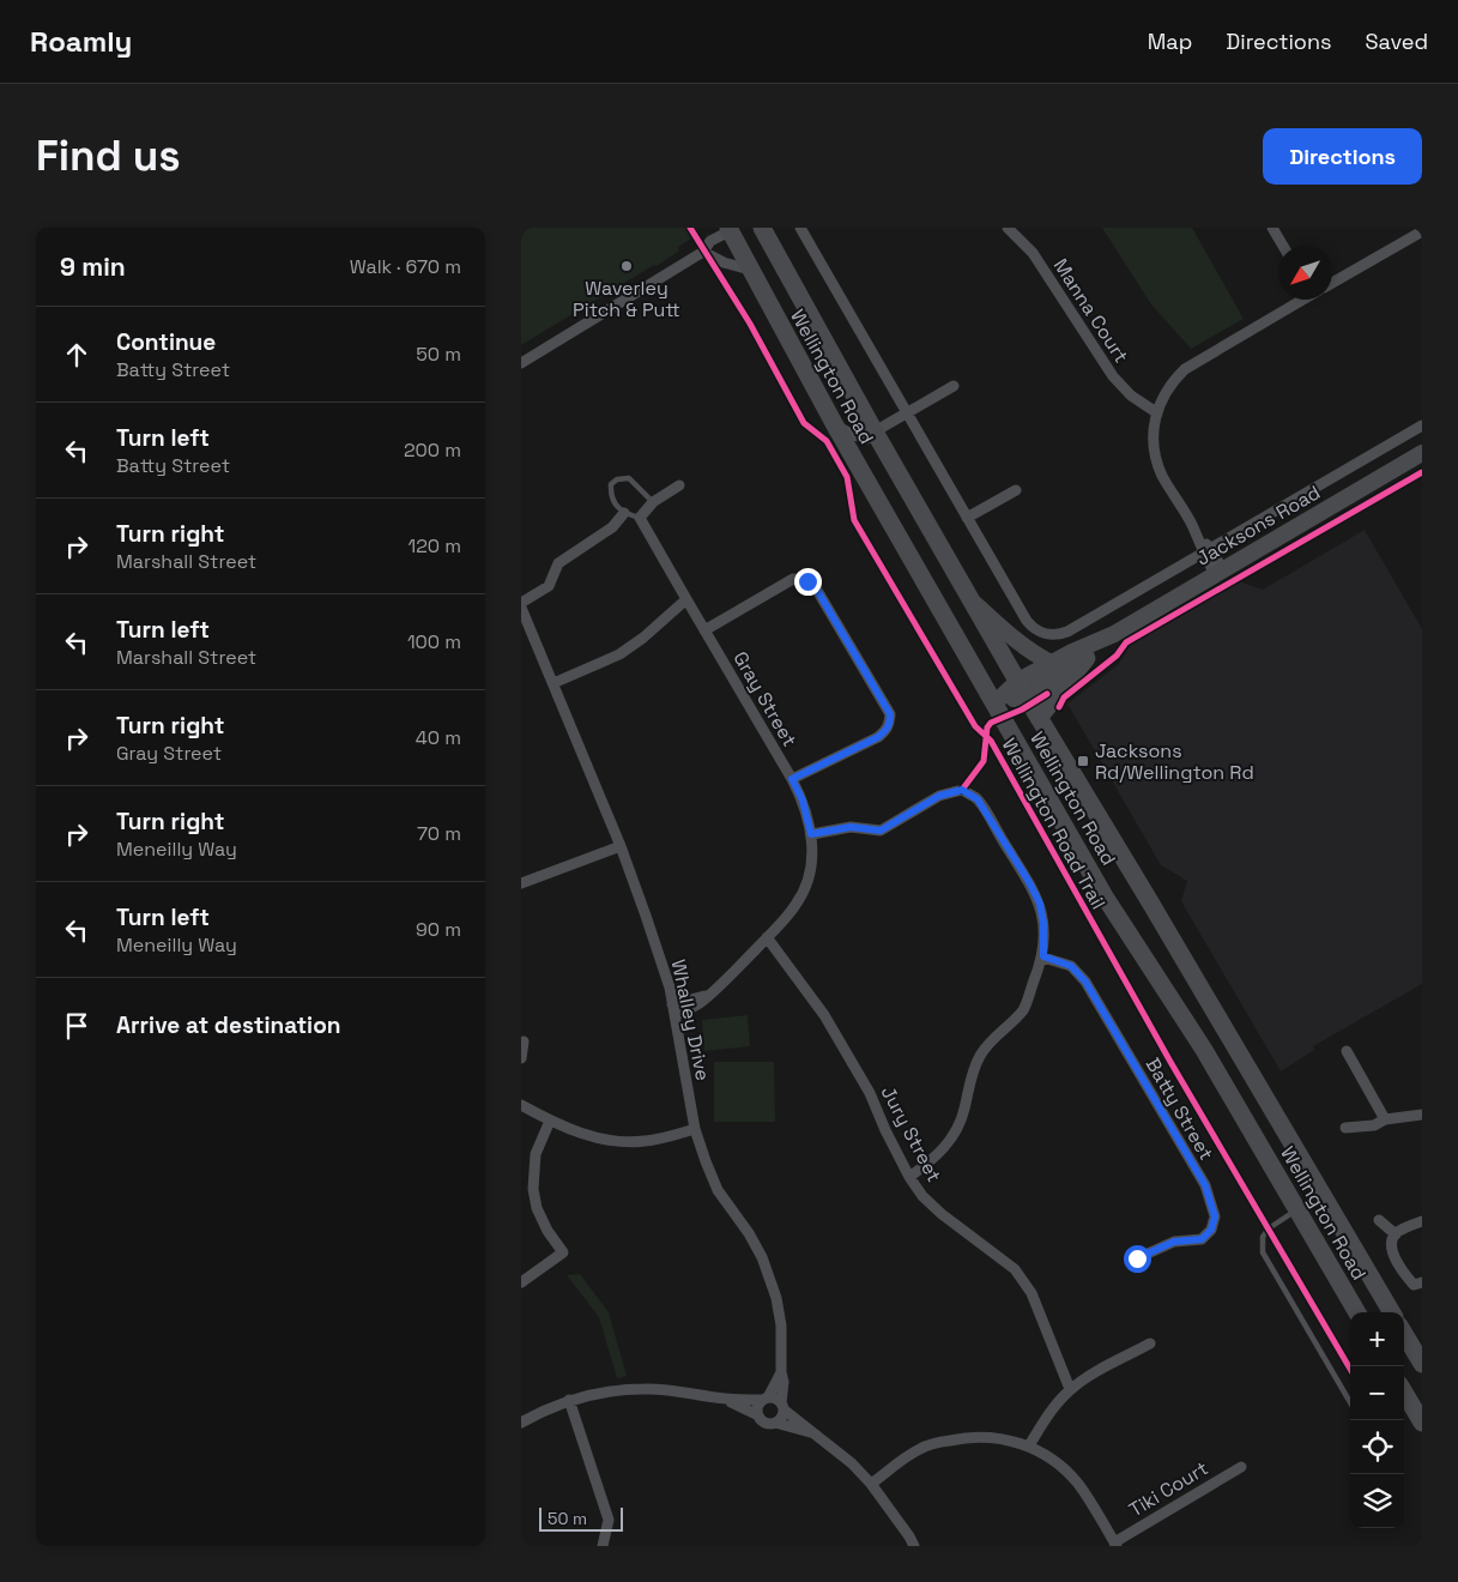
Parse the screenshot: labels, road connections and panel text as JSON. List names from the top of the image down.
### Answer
{
  "streets": {
    "highway": ["Wellington Road"],
    "main road": ["Jacksons Road"],
    "street": [
      "Manna Court",
      "Gray Street",
      "Whalley Drive",
      "Batty Street",
      "Jury Street",
      "Tiki Court"
    ],
    "cycle path": ["Wellington Road Trail"]
  },
  "crossings": [
    ["Wellington Road", "Jacksons Road"],
    ["Gray Street", "Whalley Drive"],
    ["Gray Street", "Jury Street"]
  ],
  "places": {
    "other": ["Waverley Pitch & Putt"],
    "transit": ["Jacksons Rd/Wellington Rd"]
  },
  "scale_bar": "50 m",
  "north": "bottom left",
  "page": {
    "header": "Roamly",
    "nav": ["Map", "Directions", "Saved"],
    "buttons": "Directions",
    "title": "Find us",
    "heading": ["9 min", "Walk · 670 m"],
    "list": [
      ["Continue", "Batty Street", "50 m"],
      ["Turn left", "Batty Street", "200 m"],
      ["Turn right", "Marshall Street", "120 m"],
      ["Turn left", "Marshall Street", "100 m"],
      ["Turn right", "Gray Street", "40 m"],
      ["Turn right", "Meneilly Way", "70 m"],
      ["Turn left", "Meneilly Way", "90 m"],
      "Arrive at destination"
    ],
    "map_buttons": ["+", "−"],
    "scale": "50 m"
  }
}
